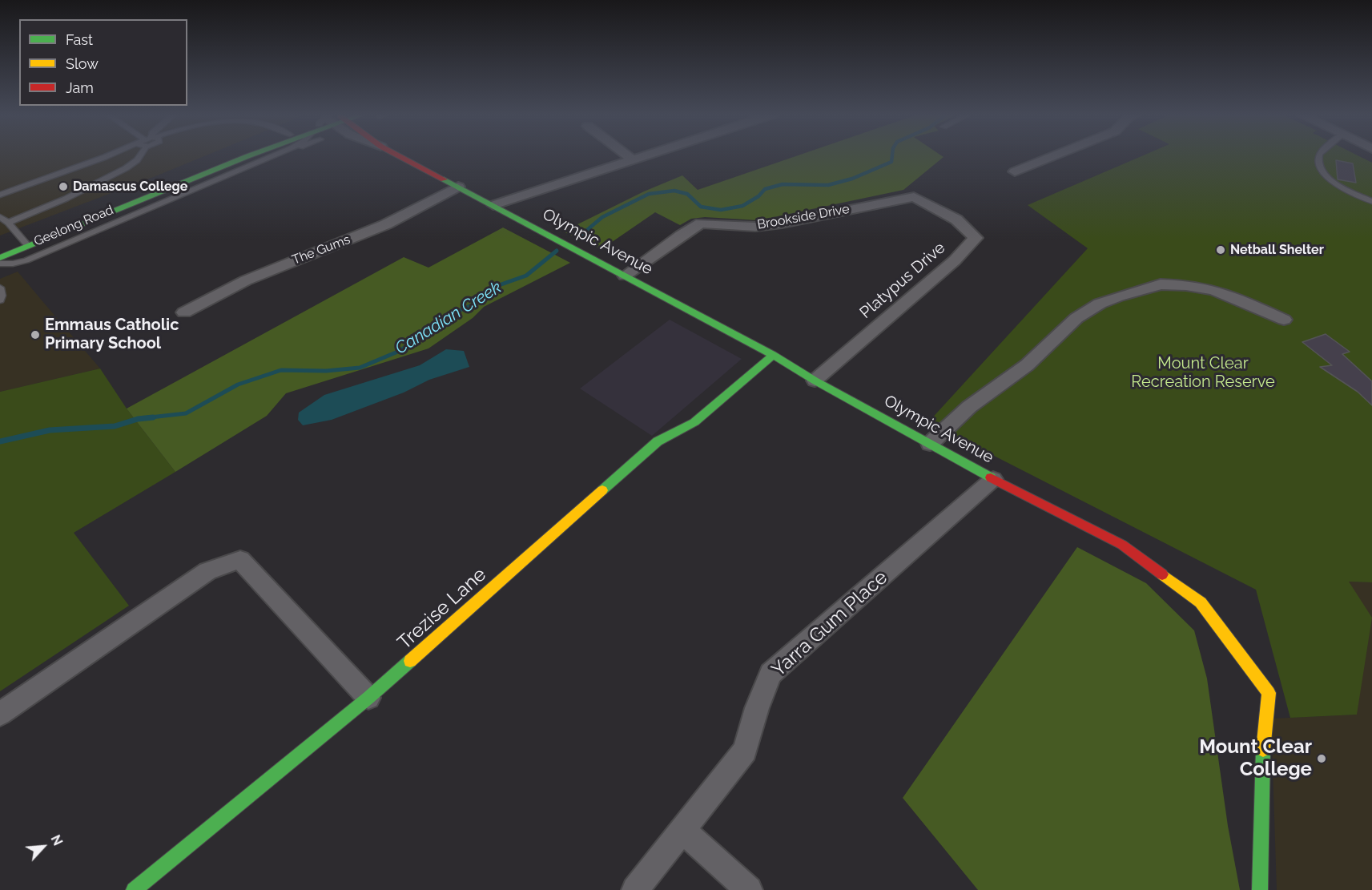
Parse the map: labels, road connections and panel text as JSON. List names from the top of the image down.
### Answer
{
  "streets": {
    "street": [
      "Brookside Drive",
      "Geelong Road",
      "Olympic Avenue",
      "The Gums",
      "Platypus Drive",
      "Trezise Lane",
      "Yarra Gum Place"
    ]
  },
  "crossings": [
    ["Brookside Drive", "Olympic Avenue"],
    ["Brookside Drive", "Platypus Drive"],
    ["Olympic Avenue", "The Gums"],
    ["Olympic Avenue", "Platypus Drive"],
    ["Olympic Avenue", "Trezise Lane"],
    ["Olympic Avenue", "Yarra Gum Place"]
  ],
  "water": ["Canadian Creek"],
  "parks": ["Mount Clear Recreation Reserve"],
  "places": [
    "Damascus College",
    "Netball Shelter",
    "Emmaus Catholic Primary School",
    "Mount Clear College"
  ],
  "legend": ["Fast", "Slow", "Jam"],
  "north": "top right"
}
